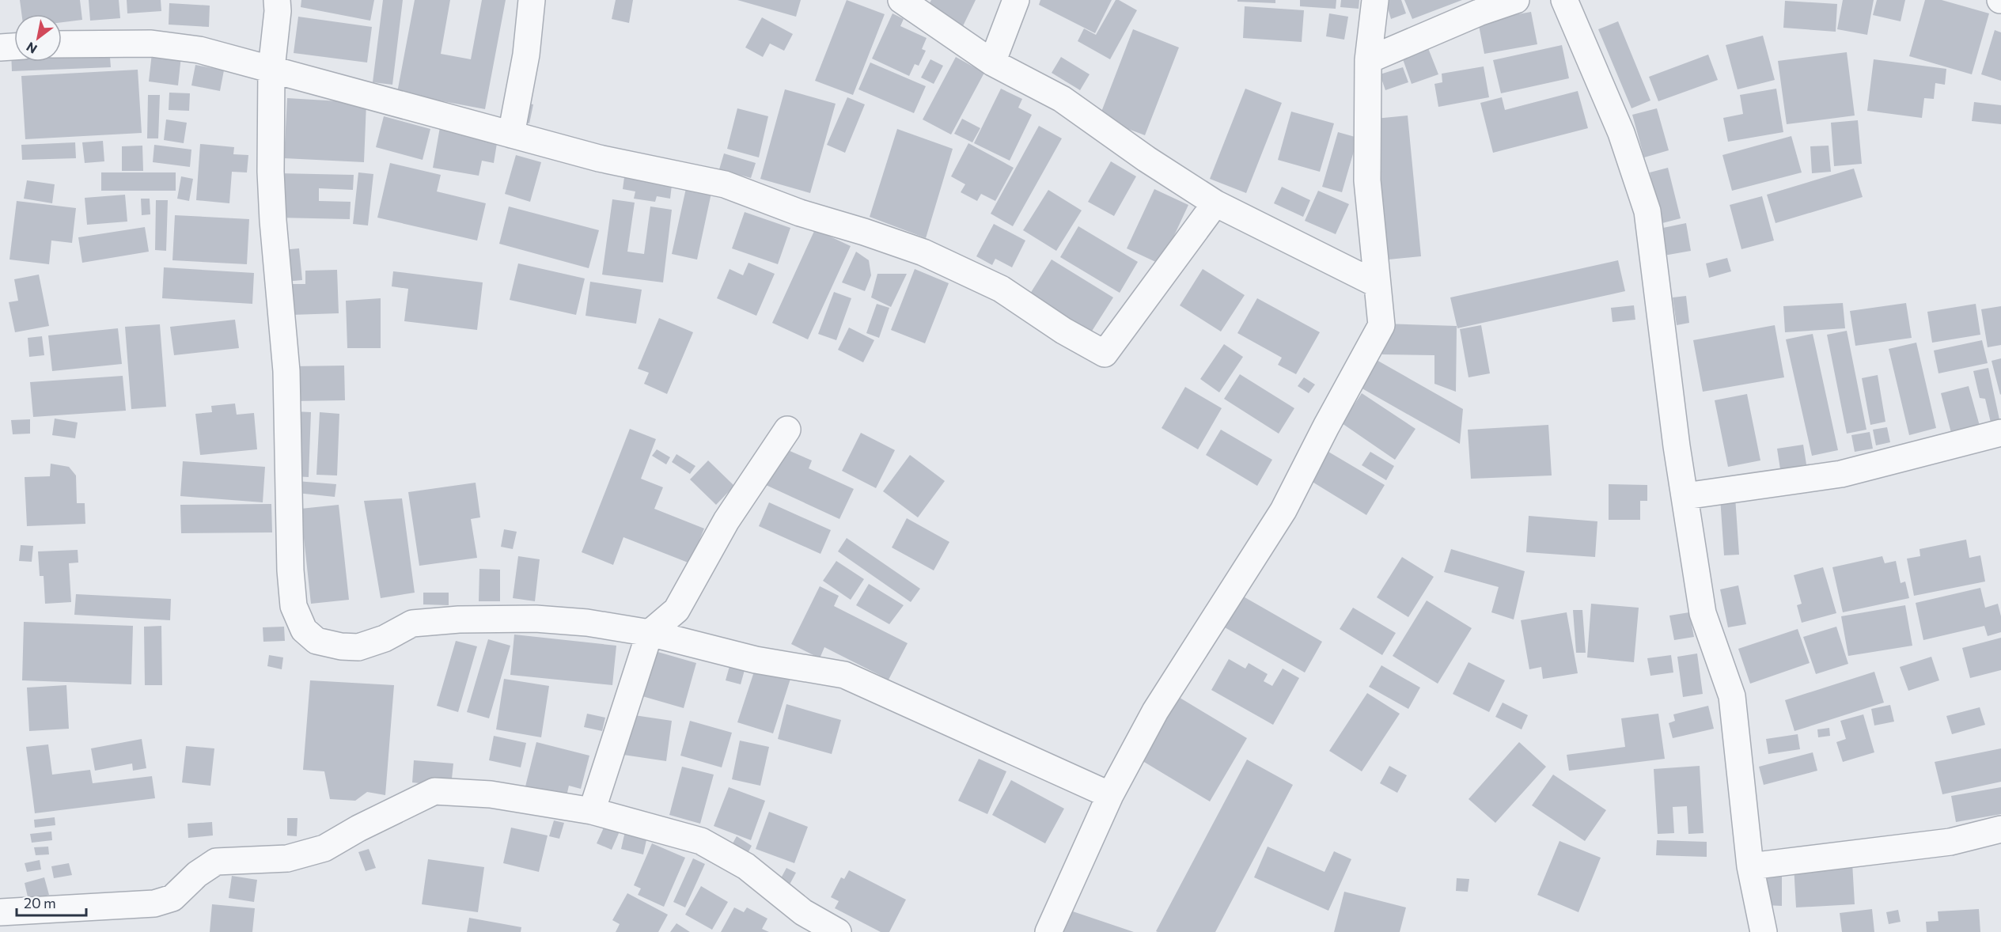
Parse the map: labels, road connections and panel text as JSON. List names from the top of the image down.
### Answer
{
  "scale_bar": "20 m",
  "north": "bottom left"
}
